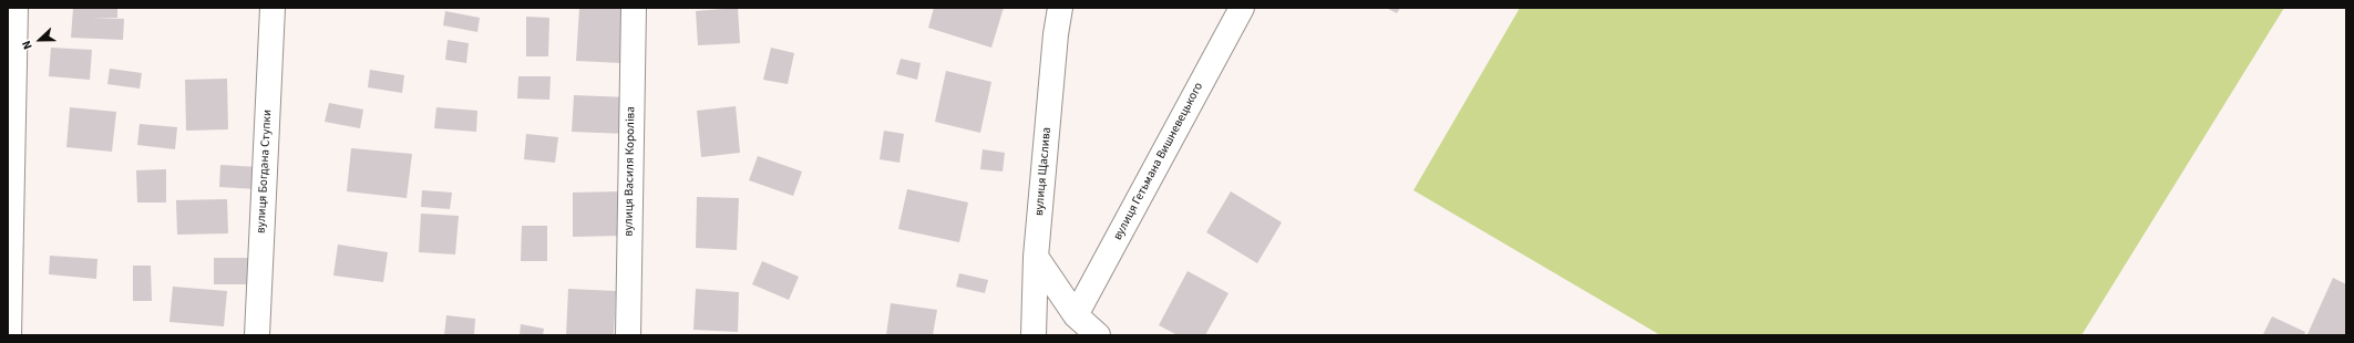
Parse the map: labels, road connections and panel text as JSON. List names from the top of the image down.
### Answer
{
  "streets": {
    "street": [
      "вулиця Гетьмана Вишневецького",
      "вулиця Богдана Ступки",
      "вулиця Василя Короліва",
      "вулиця Щаслива"
    ]
  },
  "north": "left"
}
